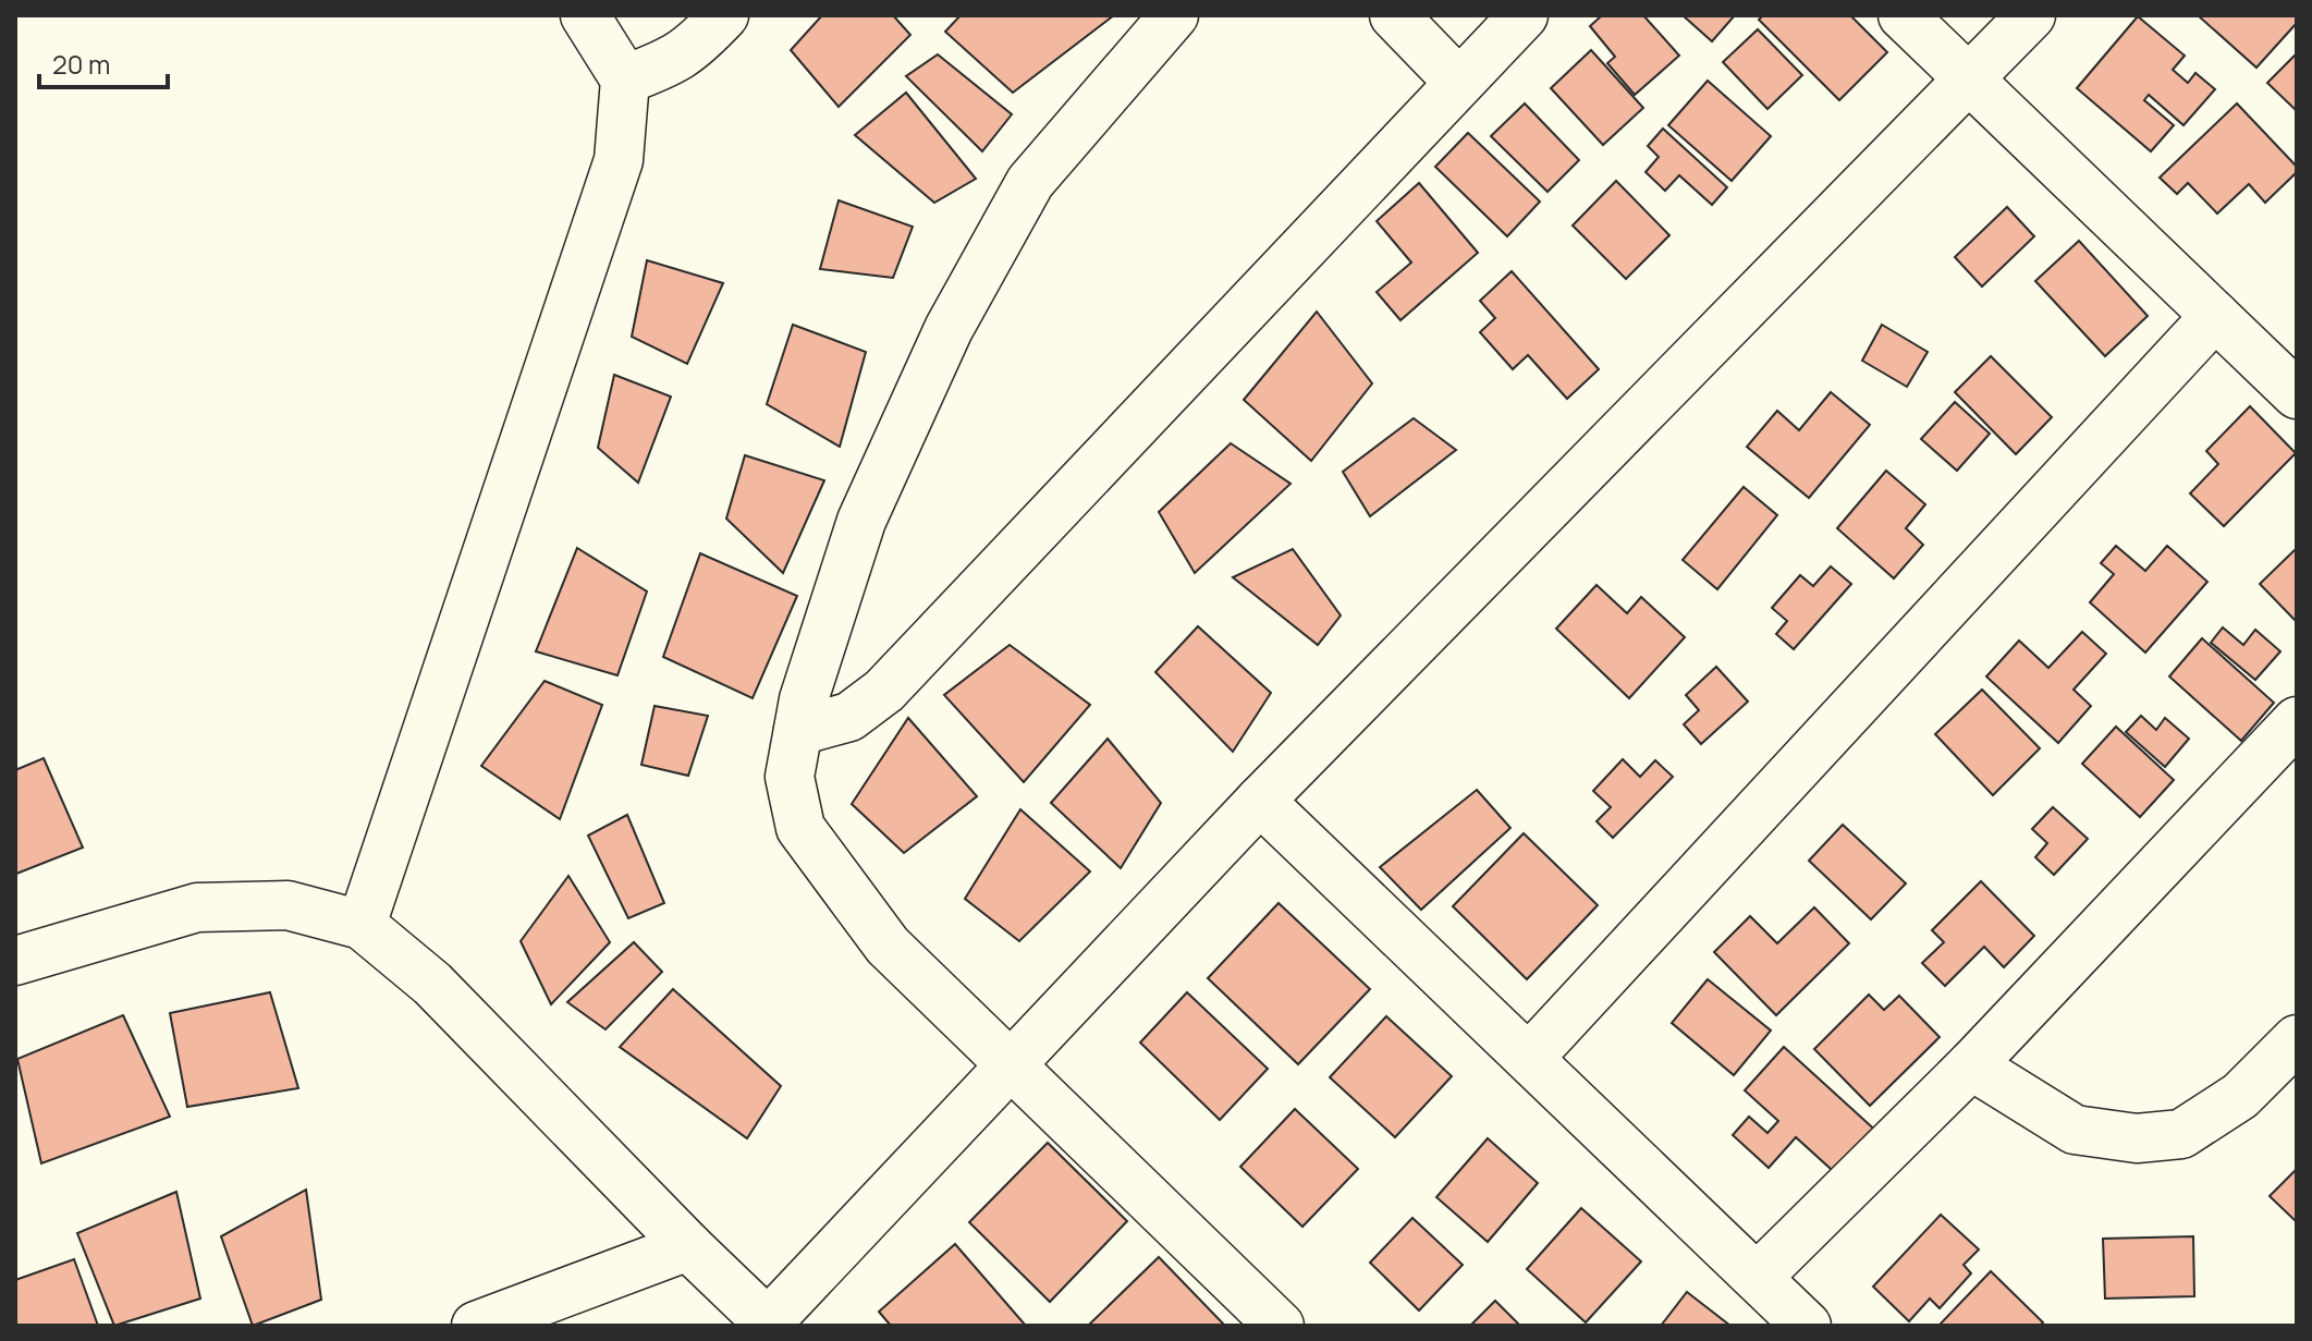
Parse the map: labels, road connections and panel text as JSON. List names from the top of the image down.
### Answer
{
  "scale_bar": "20 m"
}
